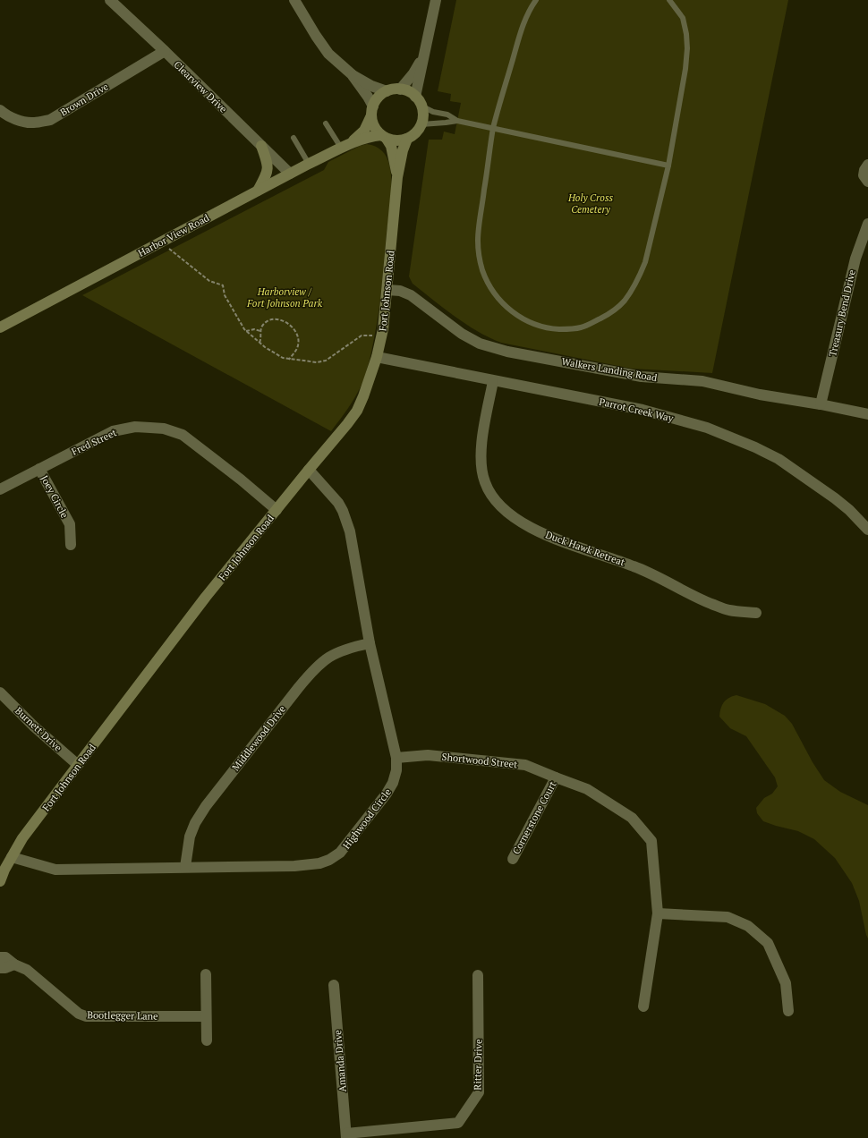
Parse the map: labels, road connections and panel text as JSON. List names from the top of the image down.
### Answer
{
  "streets": {
    "main road": ["Harbor View Road", "Fort Johnson Road"],
    "street": [
      "Clearview Drive",
      "Brown Drive",
      "Treasury Bend Drive",
      "Walkers Landing Road",
      "Parrot Creek Way",
      "Fred Street",
      "Joey Circle",
      "Duck Hawk Retreat",
      "Burnett Drive",
      "Middlewood Drive",
      "Shortwood Street",
      "Cornerstone Court",
      "Highwood Circle",
      "Bootlegger Lane",
      "Amanda Drive",
      "Ritter Drive"
    ]
  },
  "crossings": [
    ["Clearview Drive", "Brown Drive"],
    ["Clearview Drive", "Harbor View Road"],
    ["Harbor View Road", "Fort Johnson Road"],
    ["Fort Johnson Road", "Walkers Landing Road"],
    ["Fort Johnson Road", "Parrot Creek Way"],
    ["Fort Johnson Road", "Fred Street"],
    ["Fort Johnson Road", "Burnett Drive"],
    ["Fort Johnson Road", "Highwood Circle"],
    ["Treasury Bend Drive", "Walkers Landing Road"],
    ["Parrot Creek Way", "Duck Hawk Retreat"],
    ["Fred Street", "Joey Circle"],
    ["Middlewood Drive", "Highwood Circle"],
    ["Shortwood Street", "Cornerstone Court"],
    ["Shortwood Street", "Highwood Circle"],
    ["Amanda Drive", "Ritter Drive"]
  ],
  "parks": ["Holy Cross Cemetery", "Harborview / Fort Johnson Park"]
}
